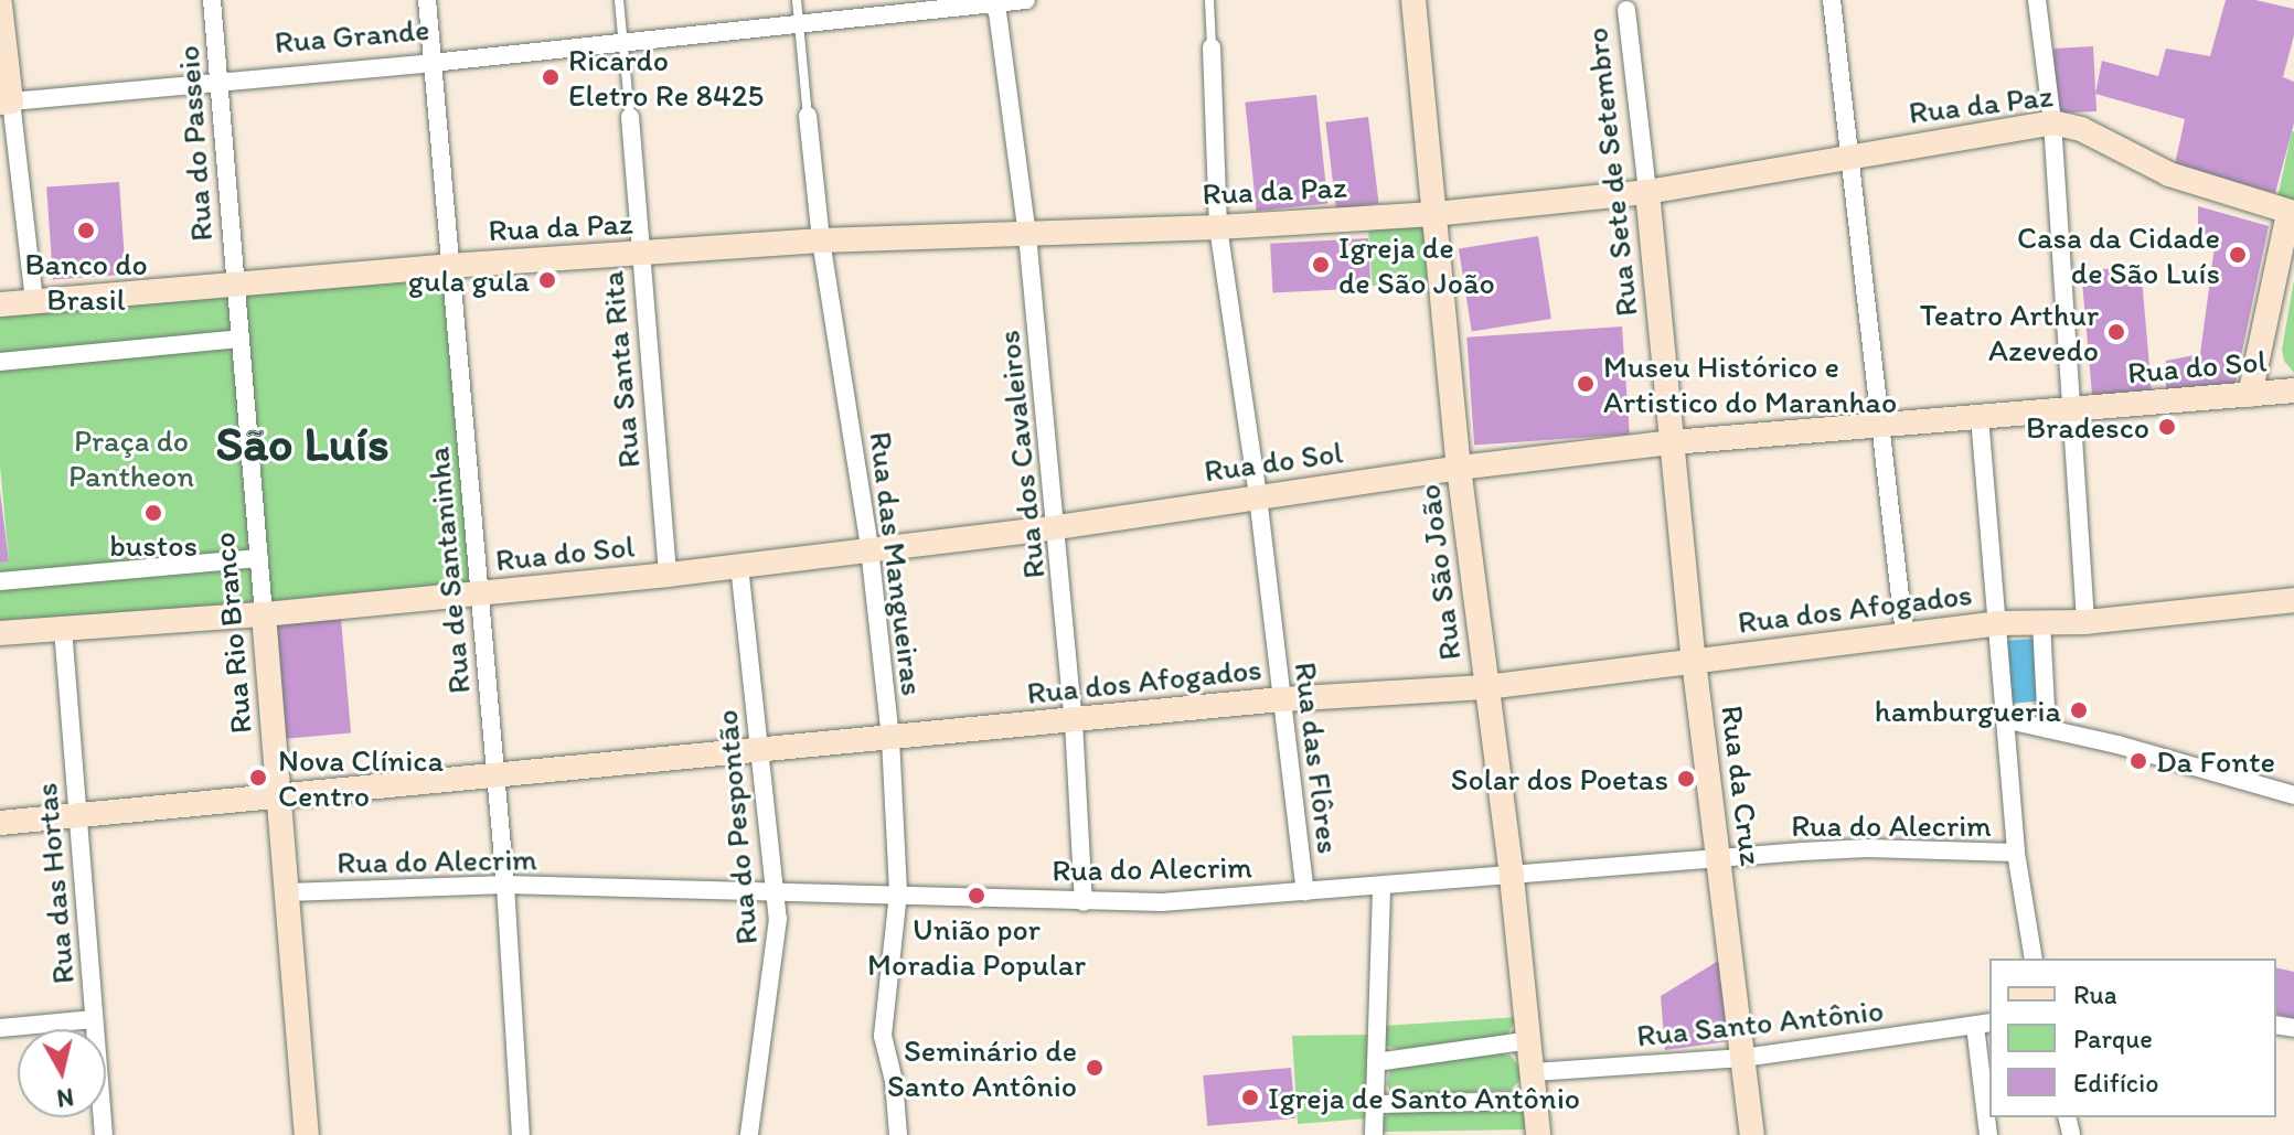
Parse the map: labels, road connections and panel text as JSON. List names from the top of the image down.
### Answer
{
  "streets": {
    "street": [
      "Rua Grande",
      "Rua da Paz",
      "Rua do Passeio",
      "Rua Sete de Setembro",
      "Rua do Sol",
      "Rua Santa Rita",
      "Rua dos Cavaleiros",
      "Rua das Mangueiras",
      "Rua de Santaninha",
      "Rua São João",
      "Rua dos Afogados",
      "Rua Rio Branco",
      "Rua das Flôres",
      "Rua da Cruz",
      "Rua do Alecrim",
      "Rua do Pespontão",
      "Rua das Hortas",
      "Rua Santo Antônio"
    ]
  },
  "crossings": [
    ["Rua Grande", "Rua do Passeio"],
    ["Rua Grande", "Rua Santa Rita"],
    ["Rua Grande", "Rua dos Cavaleiros"],
    ["Rua Grande", "Rua das Mangueiras"],
    ["Rua Grande", "Rua de Santaninha"],
    ["Rua da Paz", "Rua do Passeio"],
    ["Rua da Paz", "Rua Sete de Setembro"],
    ["Rua da Paz", "Rua Santa Rita"],
    ["Rua da Paz", "Rua dos Cavaleiros"],
    ["Rua da Paz", "Rua das Mangueiras"],
    ["Rua da Paz", "Rua de Santaninha"],
    ["Rua da Paz", "Rua São João"],
    ["Rua da Paz", "Rua Rio Branco"],
    ["Rua da Paz", "Rua das Flôres"],
    ["Rua do Passeio", "Rua Rio Branco"],
    ["Rua Sete de Setembro", "Rua do Sol"],
    ["Rua Sete de Setembro", "Rua da Cruz"],
    ["Rua do Sol", "Rua Santa Rita"],
    ["Rua do Sol", "Rua dos Cavaleiros"],
    ["Rua do Sol", "Rua das Mangueiras"],
    ["Rua do Sol", "Rua de Santaninha"],
    ["Rua do Sol", "Rua São João"],
    ["Rua do Sol", "Rua Rio Branco"],
    ["Rua do Sol", "Rua das Flôres"],
    ["Rua do Sol", "Rua da Cruz"],
    ["Rua do Sol", "Rua do Pespontão"],
    ["Rua do Sol", "Rua das Hortas"],
    ["Rua dos Cavaleiros", "Rua dos Afogados"],
    ["Rua dos Cavaleiros", "Rua do Alecrim"],
    ["Rua das Mangueiras", "Rua dos Afogados"],
    ["Rua das Mangueiras", "Rua do Alecrim"],
    ["Rua de Santaninha", "Rua dos Afogados"],
    ["Rua de Santaninha", "Rua do Alecrim"],
    ["Rua São João", "Rua dos Afogados"],
    ["Rua São João", "Rua do Alecrim"],
    ["Rua São João", "Rua Santo Antônio"],
    ["Rua dos Afogados", "Rua Rio Branco"],
    ["Rua dos Afogados", "Rua das Flôres"],
    ["Rua dos Afogados", "Rua da Cruz"],
    ["Rua dos Afogados", "Rua do Pespontão"],
    ["Rua dos Afogados", "Rua das Hortas"],
    ["Rua Rio Branco", "Rua do Alecrim"],
    ["Rua das Flôres", "Rua do Alecrim"],
    ["Rua da Cruz", "Rua do Alecrim"],
    ["Rua da Cruz", "Rua Santo Antônio"],
    ["Rua do Alecrim", "Rua do Pespontão"]
  ],
  "districts": ["São Luís"],
  "parks": ["Praça do Pantheon"],
  "places": [
    "Ricardo Eletro Re 8425",
    "Banco do Brasil",
    "Casa da Cidade de São Luís",
    "Igreja de de São João",
    "gula gula",
    "Teatro Arthur Azevedo",
    "Museu Histórico e Artistico do Maranhao",
    "Bradesco",
    "bustos",
    "hamburgueria",
    "Da Fonte",
    "Nova Clínica Centro",
    "Solar dos Poetas",
    "União por Moradia Popular",
    "Seminário de Santo Antônio",
    "Igreja de Santo Antônio"
  ],
  "legend": ["Rua", "Parque", "Edifício"],
  "north": "bottom"
}
